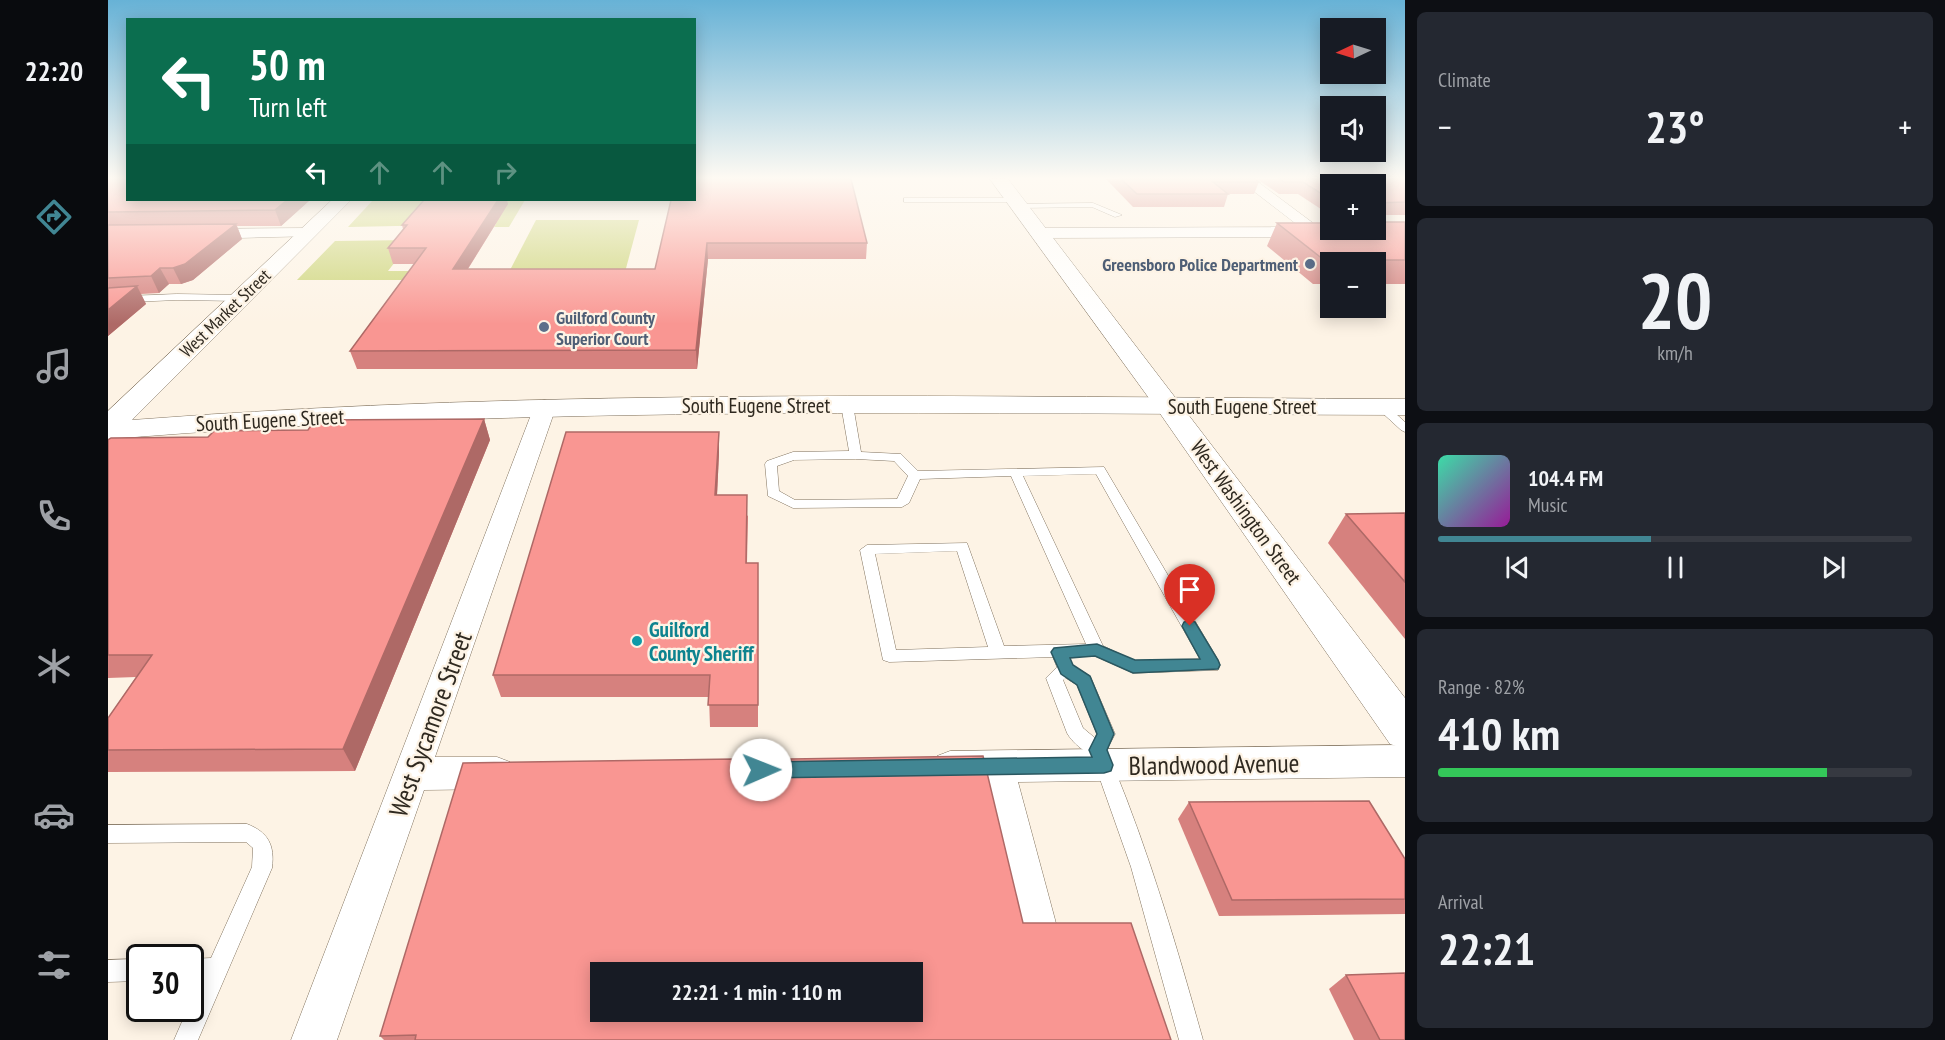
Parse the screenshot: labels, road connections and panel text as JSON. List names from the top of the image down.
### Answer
{
  "streets": {
    "main road": ["West Market Street", "South Eugene Street", "West Washington Street"],
    "street": ["West Sycamore Street", "Blandwood Avenue"]
  },
  "crossings": [
    ["West Market Street", "South Eugene Street"],
    ["South Eugene Street", "West Washington Street"],
    ["South Eugene Street", "West Sycamore Street"]
  ],
  "places": ["Greensboro Police Department", "Guilford County Superior Court", "Guilford County Sheriff"],
  "north": "left",
  "page": {
    "tabs": "22:20",
    "tile": [
      "Climate",
      ["20", "km/h"],
      ["Range · 82%", "410 km"],
      ["Arrival", "22:21"]
    ],
    "map_buttons": ["+", "−"],
    "turn": ["50 m", "Turn left"],
    "heat": ["−", "23°", "+"],
    "song": ["104.4 FM", "Music"],
    "limit": "30",
    "trip": "22:21 · 1 min · 110 m"
  }
}
